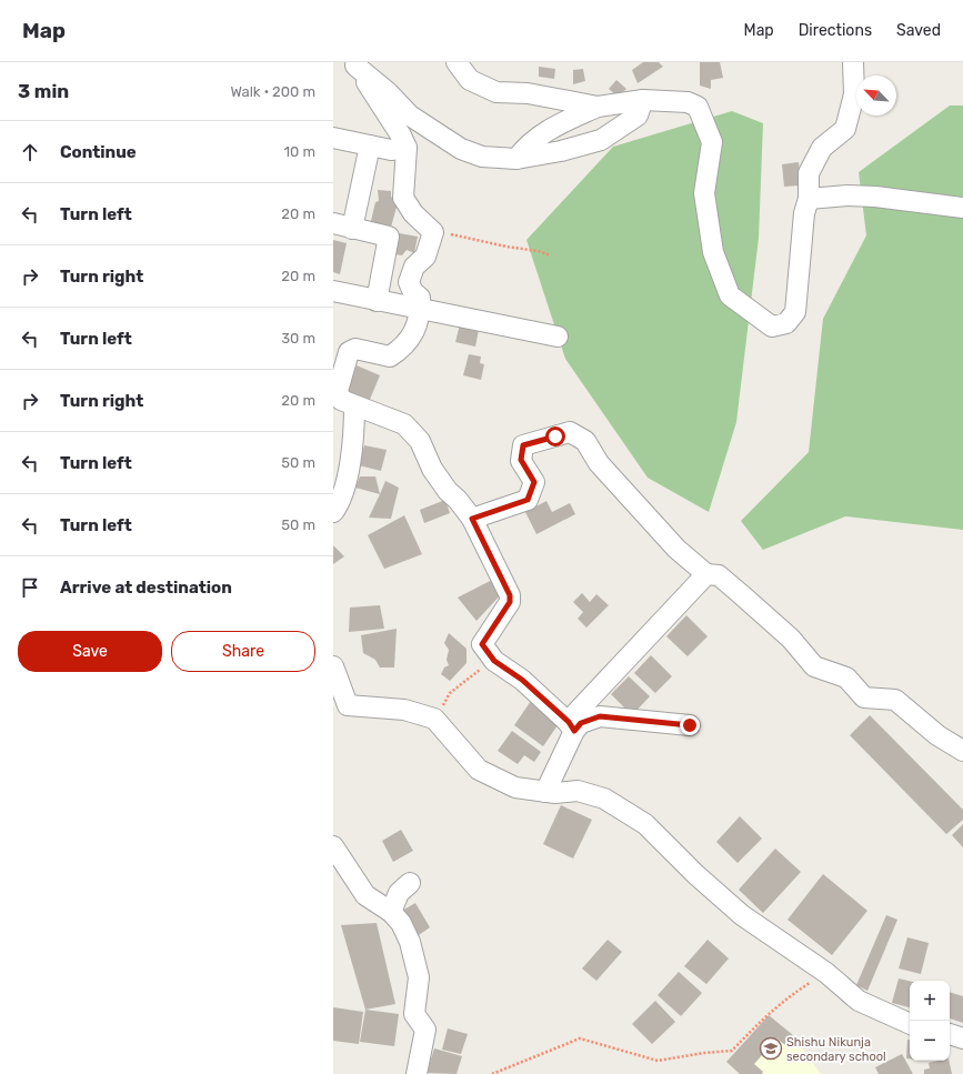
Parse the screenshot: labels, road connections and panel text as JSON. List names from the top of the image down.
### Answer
{
  "places": {
    "school or university": ["Shishu Nikunja secondary school"]
  },
  "north": "top left",
  "page": {
    "header": "Map",
    "nav": ["Map", "Directions", "Saved"],
    "heading": ["3 min", "Walk · 200 m"],
    "list": [
      ["Continue", "10 m"],
      ["Turn left", "20 m"],
      ["Turn right", "20 m"],
      ["Turn left", "30 m"],
      ["Turn right", "20 m"],
      ["Turn left", "50 m"],
      ["Turn left", "50 m"],
      "Arrive at destination"
    ],
    "buttons": ["Save", "Share"],
    "map_buttons": ["+", "−"]
  }
}
